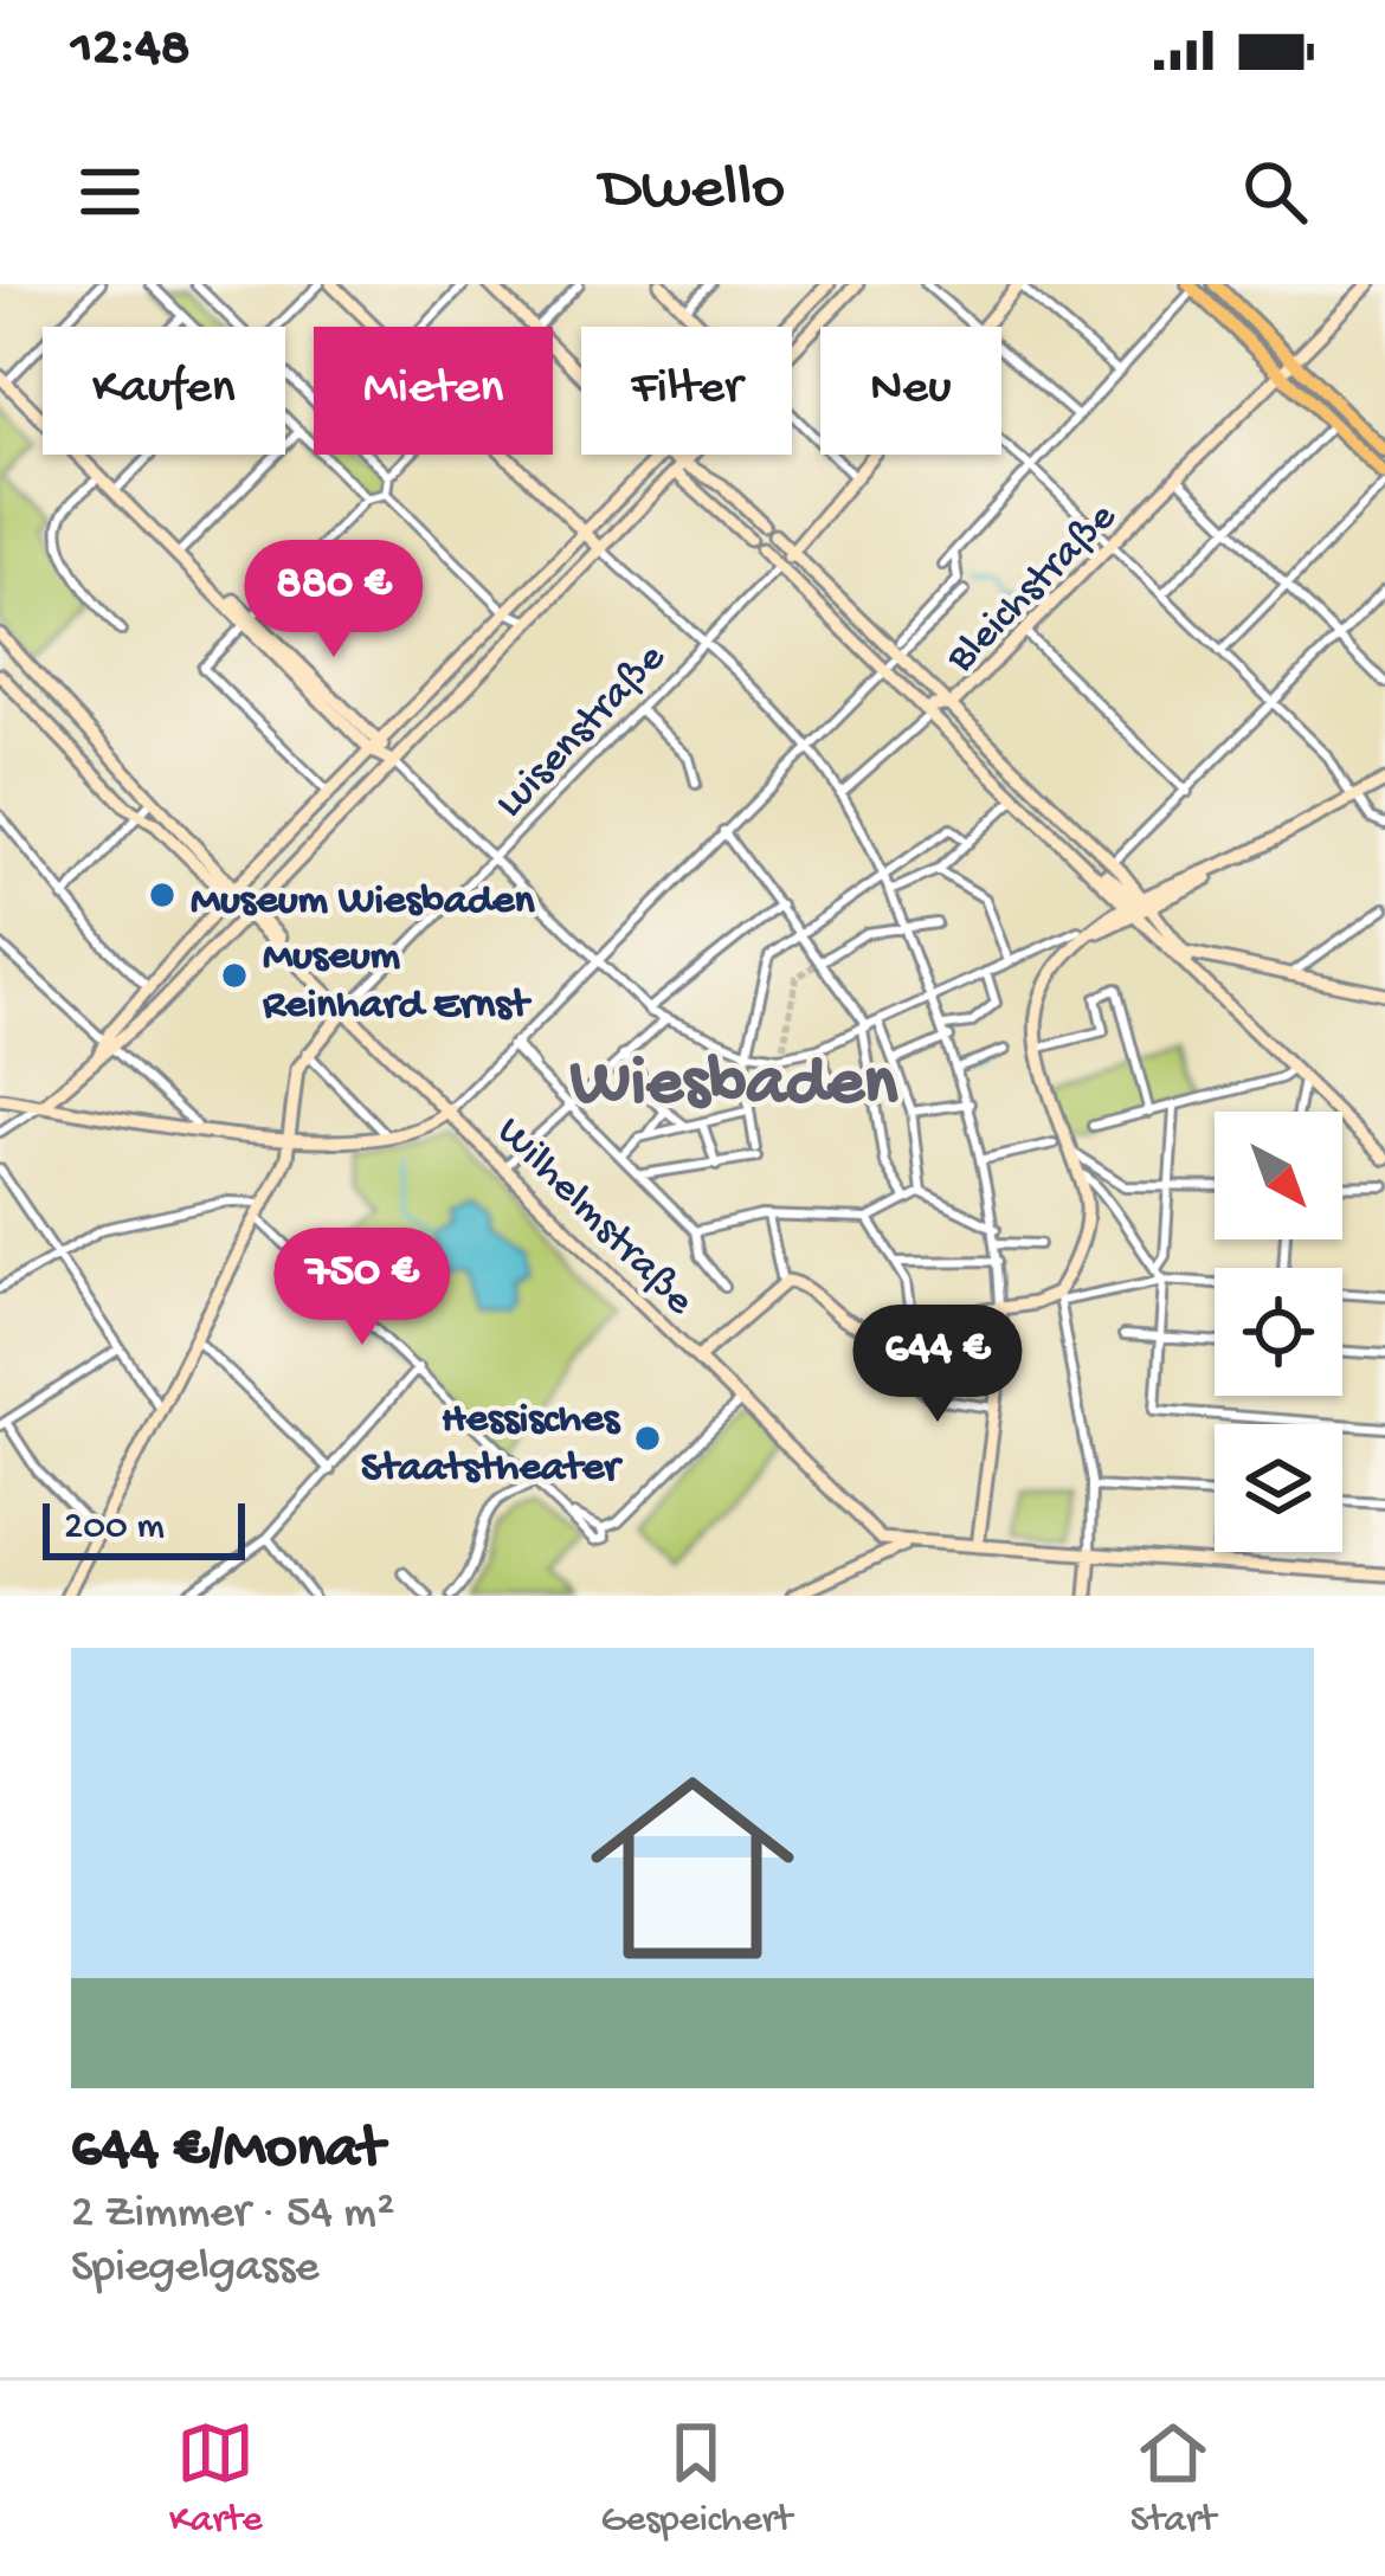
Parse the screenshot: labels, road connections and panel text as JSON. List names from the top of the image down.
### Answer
{
  "streets": {
    "main road": ["Bleichstraße", "Luisenstraße", "Wilhelmstraße"]
  },
  "crossings": [
    ["Luisenstraße", "Wilhelmstraße"]
  ],
  "districts": ["Wiesbaden"],
  "places": ["Museum Wiesbaden", "Museum Reinhard Ernst", "Hessisches Staatstheater"],
  "scale_bar": "200 m",
  "north": "bottom right",
  "page": {
    "status": "12:48",
    "header": "Dwello",
    "chip": [
      "Kaufen",
      "Mieten",
      "Filter",
      "Neu"
    ],
    "price": ["880 €", "750 €", "644 €"],
    "scale": "200 m",
    "list": [
      {
        "name": "644 €/Monat",
        "note": "2 Zimmer · 54 m² · Spiegelgasse"
      }
    ],
    "tabs": ["Karte", "Gespeichert", "Start"]
  }
}
